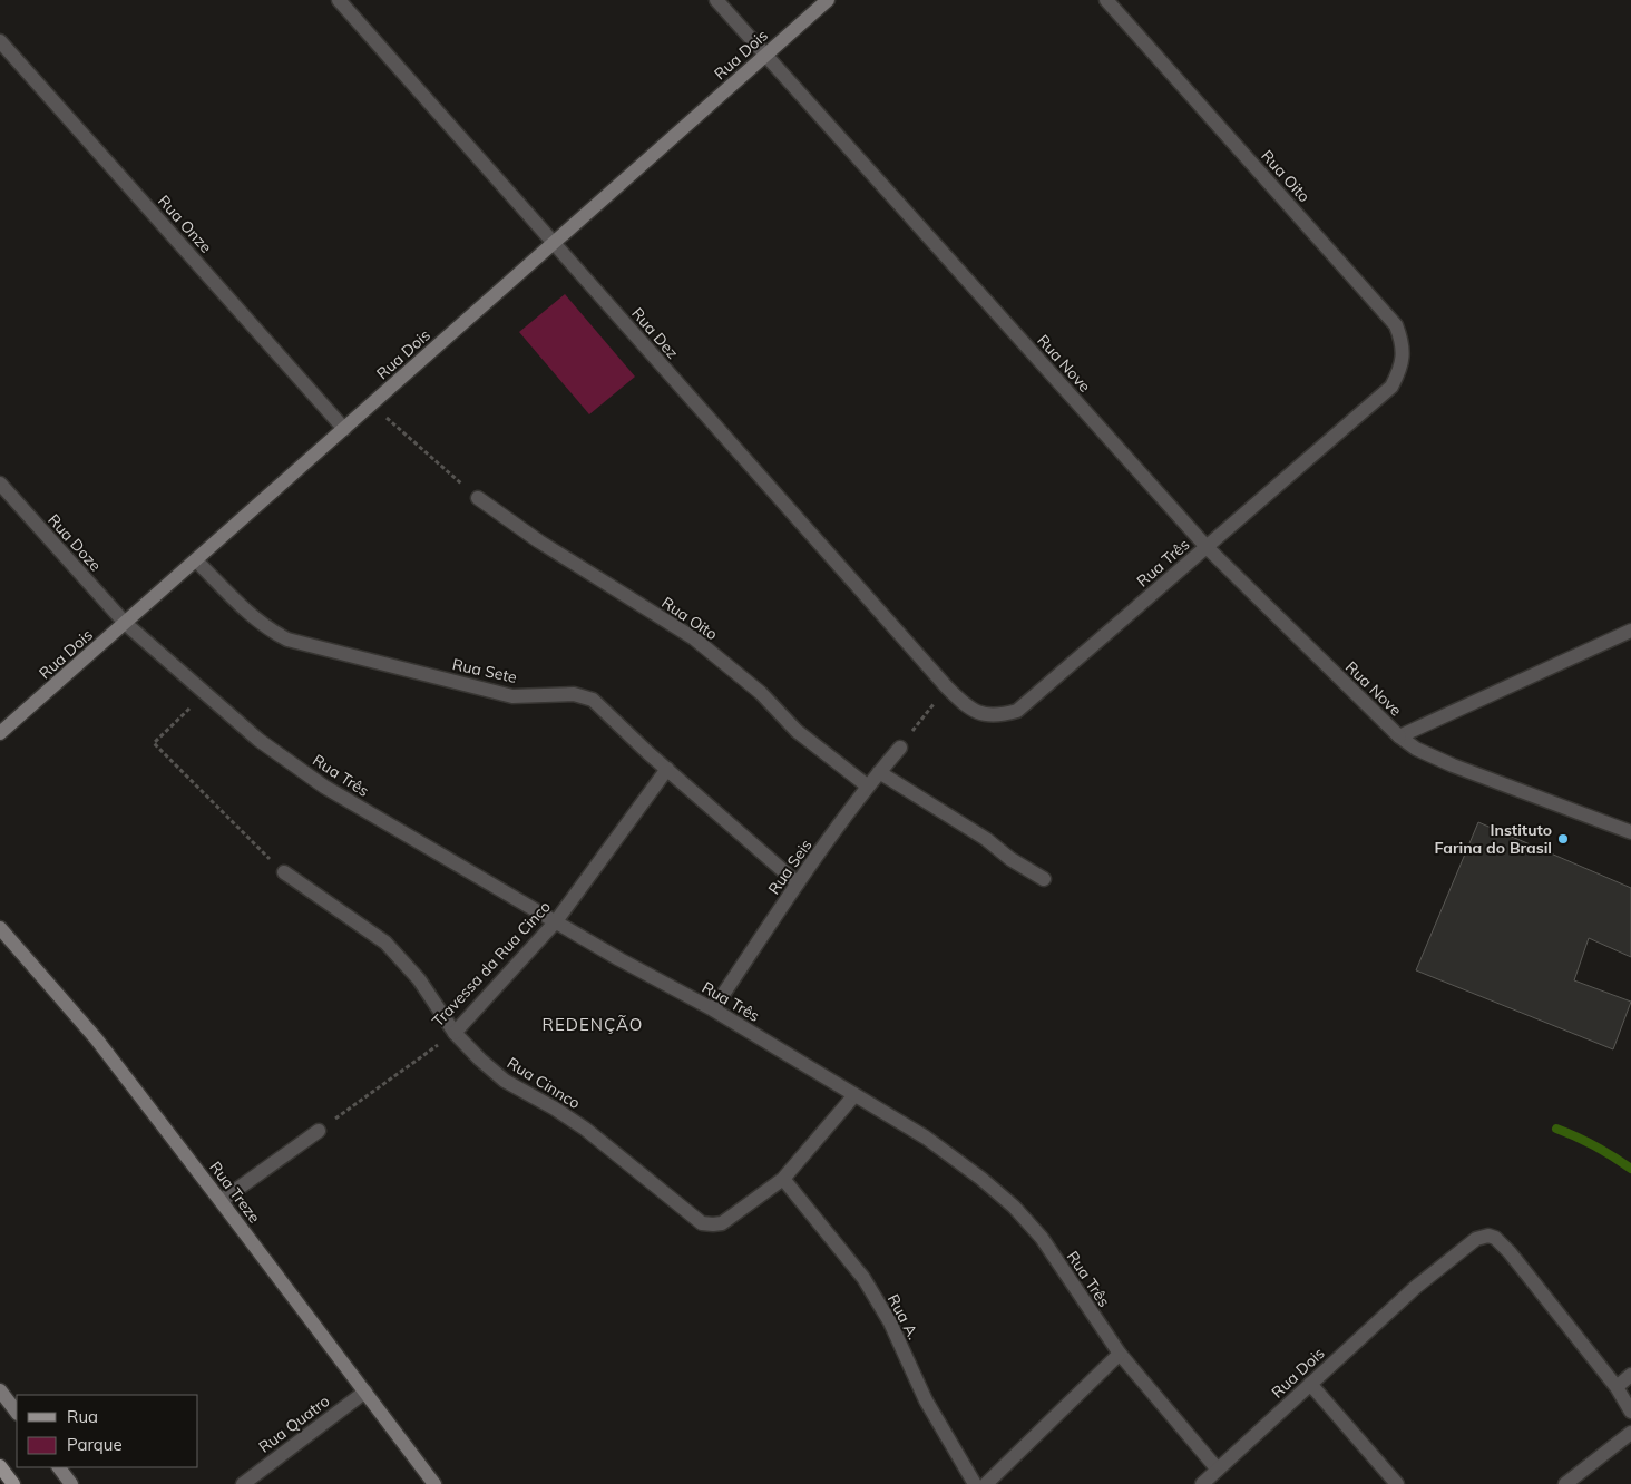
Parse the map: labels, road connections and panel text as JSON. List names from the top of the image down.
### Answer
{
  "streets": {
    "main road": ["Rua Dois", "Rua Treze"],
    "street": [
      "Rua Oito",
      "Rua Onze",
      "Rua Dez",
      "Rua Nove",
      "Rua Doze",
      "Rua Três",
      "Rua Sete",
      "Rua Seis",
      "Travessa da Rua Cinco",
      "Rua Cinnco",
      "Rua A.",
      "Rua Quatro"
    ]
  },
  "crossings": [
    ["Rua Dois", "Rua Onze"],
    ["Rua Dois", "Rua Dez"],
    ["Rua Dois", "Rua Nove"],
    ["Rua Dois", "Rua Doze"],
    ["Rua Dois", "Rua Três"],
    ["Rua Dois", "Rua Sete"],
    ["Rua Oito", "Rua Três"],
    ["Rua Oito", "Rua Seis"],
    ["Rua Dez", "Rua Três"],
    ["Rua Nove", "Rua Três"],
    ["Rua Doze", "Rua Três"],
    ["Rua Três", "Rua Seis"],
    ["Rua Três", "Travessa da Rua Cinco"],
    ["Rua Três", "Rua Cinnco"],
    ["Rua Sete", "Rua Seis"],
    ["Rua Sete", "Travessa da Rua Cinco"],
    ["Travessa da Rua Cinco", "Rua Cinnco"],
    ["Rua Cinnco", "Rua A."],
    ["Rua Treze", "Rua Quatro"]
  ],
  "districts": ["REDENÇÃO"],
  "places": ["Instituto Farina do Brasil"],
  "legend": ["Rua", "Parque"]
}
